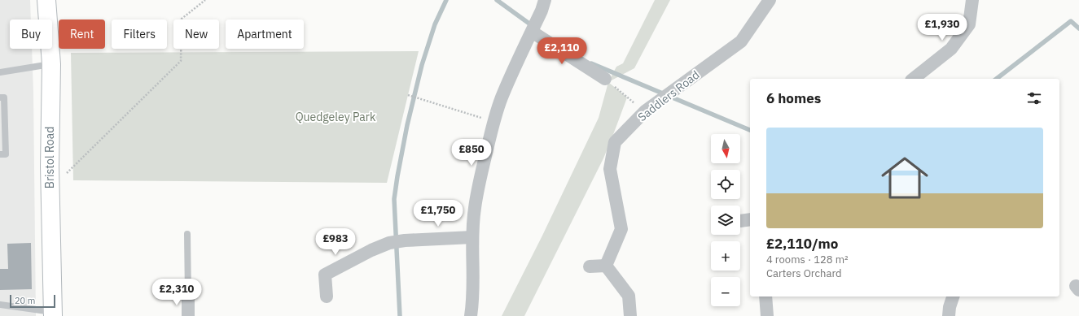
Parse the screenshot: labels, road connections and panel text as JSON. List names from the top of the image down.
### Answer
{
  "streets": {
    "main road": ["Bristol Road"],
    "street": ["Saddlers Road"]
  },
  "parks": ["Quedgeley Park"],
  "scale_bar": "20 m",
  "north": "bottom",
  "page": {
    "price": [
      "£1,930",
      "£2,110",
      "£850",
      "£1,750",
      "£983",
      "£2,310"
    ],
    "chip": [
      "Buy",
      "Rent",
      "Filters",
      "New",
      "Apartment"
    ],
    "heading": "6 homes",
    "list": [
      {
        "name": "£2,110/mo",
        "note": "4 rooms · 128 m² · Carters Orchard"
      }
    ],
    "map_buttons": ["+", "−"],
    "scale": "20 m"
  }
}
